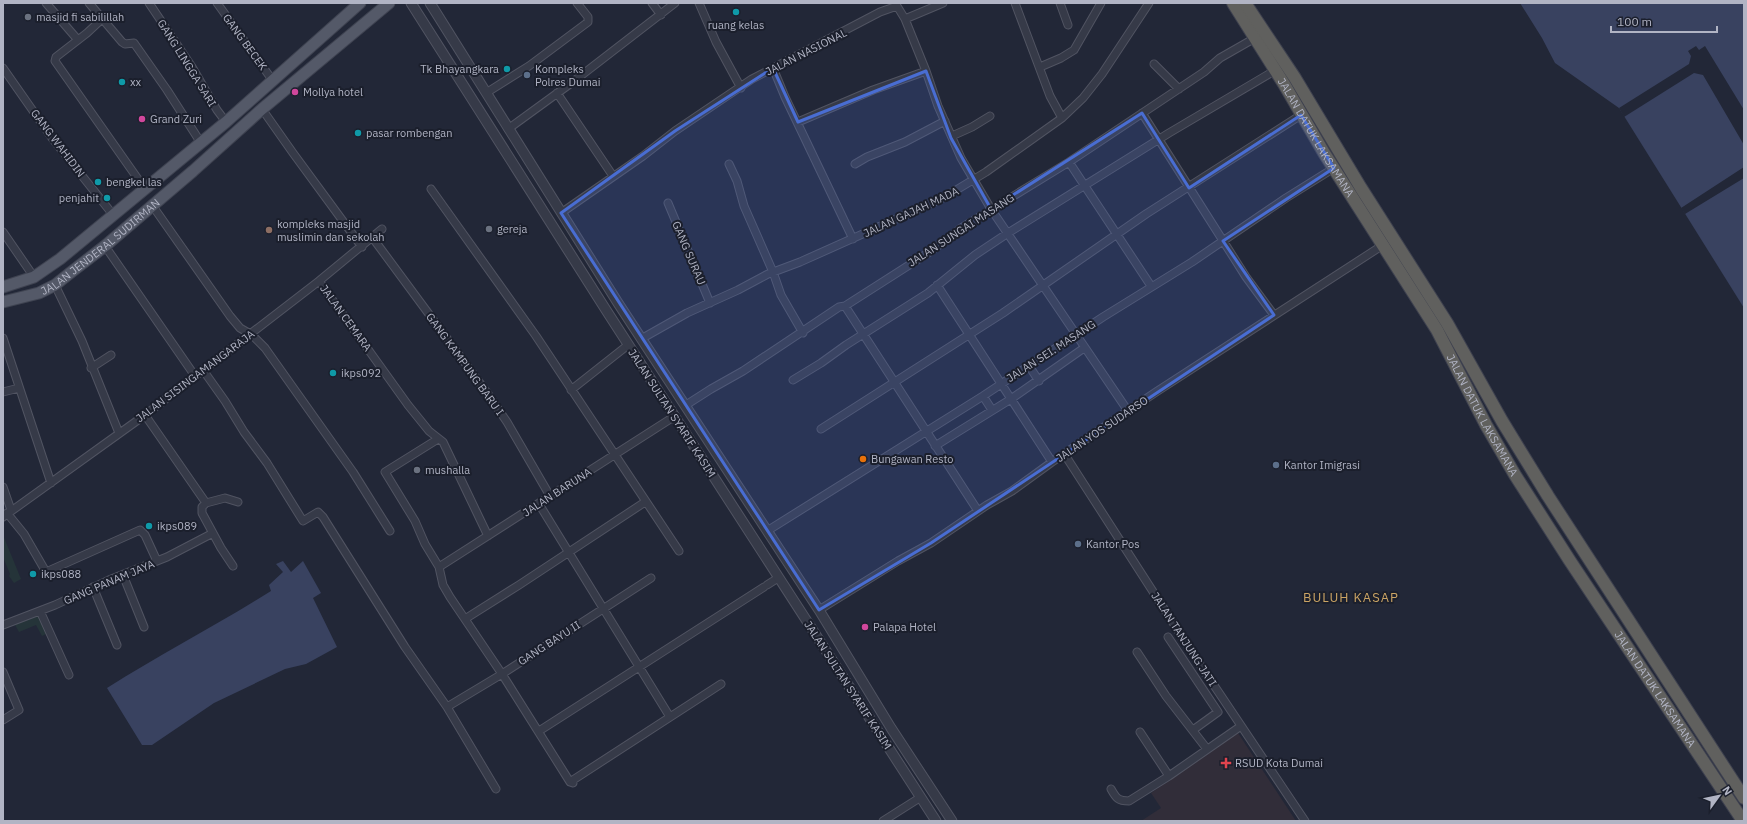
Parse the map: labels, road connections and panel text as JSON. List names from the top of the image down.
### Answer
{
  "streets": {
    "highway": ["JALAN DATUK LAKSAMANA"],
    "main road": ["JALAN JENDERAL SUDIRMAN"],
    "street": [
      "GANG BECEK",
      "JALAN NASIONAL",
      "GANG LINGGA SARI",
      "GANG WAHIDIN",
      "JALAN GAJAH MADA",
      "JALAN SUNGAI MASANG",
      "GANG SURAU",
      "JALAN CEMARA",
      "JALAN SEI. MASANG",
      "GANG KAMPUNG BARU I",
      "JALAN SISINGAMANGARAJA",
      "JALAN SULTAN SYARIF KASIM",
      "JALAN YOS SUDARSO",
      "JALAN BARUNA",
      "GANG PANAM JAYA",
      "JALAN TANJUNG JATI",
      "GANG BAYU II"
    ]
  },
  "crossings": [
    ["GANG BECEK", "JALAN JENDERAL SUDIRMAN"],
    ["JALAN NASIONAL", "JALAN GAJAH MADA"],
    ["JALAN NASIONAL", "JALAN SUNGAI MASANG"],
    ["JALAN NASIONAL", "JALAN SEI. MASANG"],
    ["JALAN NASIONAL", "JALAN SULTAN SYARIF KASIM"],
    ["JALAN NASIONAL", "JALAN YOS SUDARSO"],
    ["GANG LINGGA SARI", "JALAN JENDERAL SUDIRMAN"],
    ["JALAN DATUK LAKSAMANA", "JALAN SUNGAI MASANG"],
    ["JALAN DATUK LAKSAMANA", "JALAN SEI. MASANG"],
    ["JALAN DATUK LAKSAMANA", "JALAN YOS SUDARSO"],
    ["GANG WAHIDIN", "JALAN JENDERAL SUDIRMAN"],
    ["JALAN GAJAH MADA", "GANG SURAU"],
    ["JALAN GAJAH MADA", "JALAN SULTAN SYARIF KASIM"],
    ["JALAN SUNGAI MASANG", "JALAN SULTAN SYARIF KASIM"],
    ["JALAN CEMARA", "JALAN SISINGAMANGARAJA"],
    ["JALAN CEMARA", "JALAN BARUNA"],
    ["JALAN SEI. MASANG", "JALAN SULTAN SYARIF KASIM"],
    ["GANG KAMPUNG BARU I", "JALAN SISINGAMANGARAJA"],
    ["GANG KAMPUNG BARU I", "JALAN BARUNA"],
    ["JALAN SULTAN SYARIF KASIM", "JALAN YOS SUDARSO"],
    ["JALAN SULTAN SYARIF KASIM", "JALAN BARUNA"],
    ["JALAN YOS SUDARSO", "JALAN TANJUNG JATI"]
  ],
  "districts": ["BULUH KASAP"],
  "places": {
    "other": [
      "ruang kelas",
      "masjid fi sabilillah",
      "Tk Bhayangkara",
      "Kompleks Polres Dumai",
      "xx",
      "Mollya hotel",
      "Grand Zuri",
      "pasar rombengan",
      "bengkel las",
      "penjahit",
      "gereja",
      "kompleks masjid muslimin dan sekolah",
      "ikps092",
      "Bungawan Resto",
      "Kantor Imigrasi",
      "mushalla",
      "ikps089",
      "Kantor Pos",
      "ikps088",
      "Palapa Hotel"
    ],
    "health": ["RSUD Kota Dumai"]
  },
  "scale_bar": "100 m",
  "north": "top right"
}
